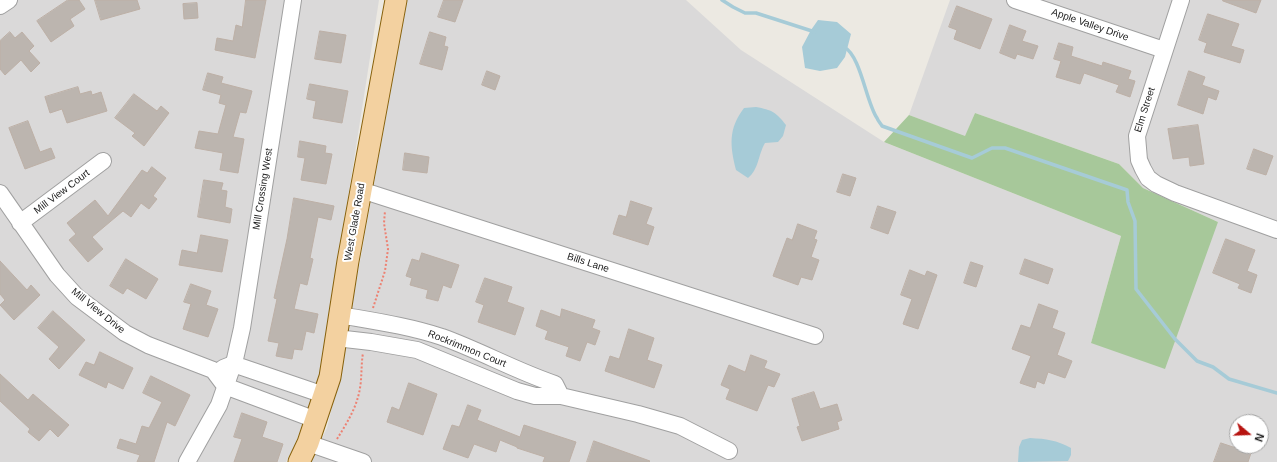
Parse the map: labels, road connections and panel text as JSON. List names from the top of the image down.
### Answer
{
  "streets": {
    "main road": ["West Glade Road"],
    "street": [
      "Apple Valley Drive",
      "Elm Street",
      "Mill Crossing West",
      "Mill View Court",
      "Bills Lane",
      "Mill View Drive",
      "Rockrimmon Court"
    ]
  },
  "crossings": [
    ["Apple Valley Drive", "Elm Street"],
    ["Mill Crossing West", "Mill View Drive"],
    ["Mill View Court", "Mill View Drive"],
    ["West Glade Road", "Bills Lane"],
    ["West Glade Road", "Rockrimmon Court"]
  ],
  "north": "right"
}
